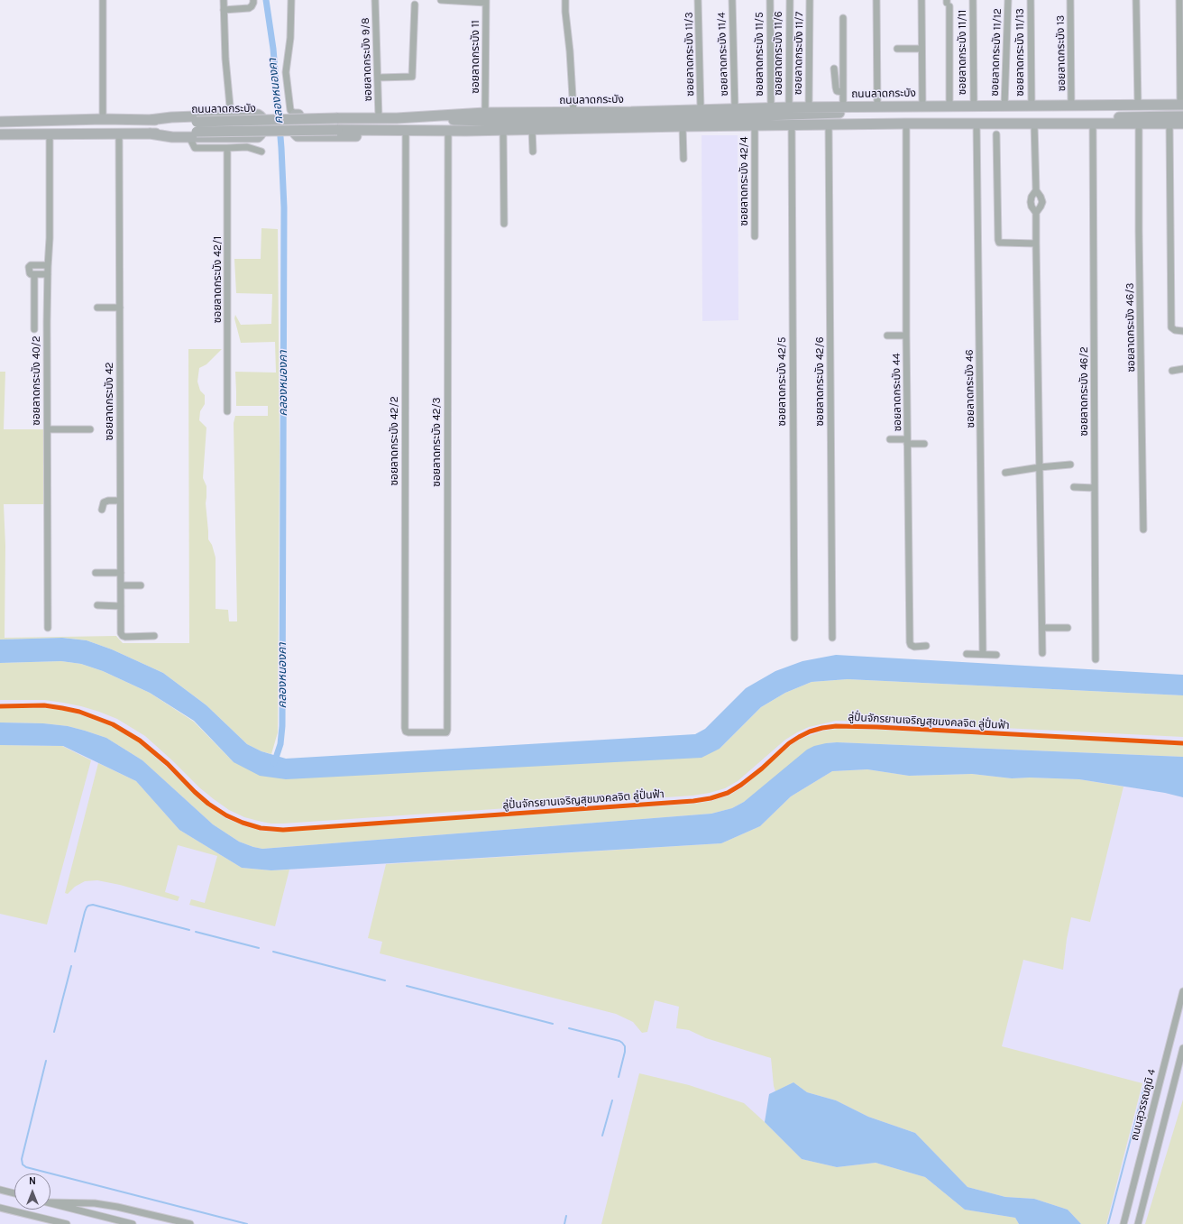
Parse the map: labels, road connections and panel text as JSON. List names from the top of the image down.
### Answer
{
  "streets": {
    "main road": ["ถนนลาดกระบัง"],
    "street": [
      "ซอยลาดกระบัง 11/11",
      "ซอยลาดกระบัง 11/12",
      "ซอยลาดกระบัง 11/13",
      "ซอยลาดกระบัง 11/6",
      "ซอยลาดกระบัง 11/7",
      "ซอยลาดกระบัง 13",
      "ซอยลาดกระบัง 11/3",
      "ซอยลาดกระบัง 11/4",
      "ซอยลาดกระบัง 11/5",
      "ซอยลาดกระบัง 11",
      "ซอยลาดกระบัง 9/8",
      "ซอยลาดกระบัง 42/4",
      "ซอยลาดกระบัง 42/1",
      "ซอยลาดกระบัง 46/3",
      "ซอยลาดกระบัง 40/2",
      "ซอยลาดกระบัง 42/5",
      "ซอยลาดกระบัง 42/6",
      "ซอยลาดกระบัง 46",
      "ซอยลาดกระบัง 46/2",
      "ซอยลาดกระบัง 44",
      "ซอยลาดกระบัง 42",
      "ซอยลาดกระบัง 42/2",
      "ซอยลาดกระบัง 42/3",
      "ถนนสุวรรณภูมิ 4"
    ],
    "cycle path": ["ลู่ปั่นจักรยานเจริญสุขมงคลจิต ลู่ปั่นฟ้า"]
  },
  "crossings": [
    ["ซอยลาดกระบัง 11/11", "ถนนลาดกระบัง"],
    ["ซอยลาดกระบัง 11/12", "ถนนลาดกระบัง"],
    ["ซอยลาดกระบัง 11/13", "ถนนลาดกระบัง"],
    ["ซอยลาดกระบัง 11/6", "ถนนลาดกระบัง"],
    ["ซอยลาดกระบัง 11/7", "ถนนลาดกระบัง"],
    ["ซอยลาดกระบัง 13", "ถนนลาดกระบัง"],
    ["ซอยลาดกระบัง 11/3", "ถนนลาดกระบัง"],
    ["ซอยลาดกระบัง 11/4", "ถนนลาดกระบัง"],
    ["ซอยลาดกระบัง 11/5", "ถนนลาดกระบัง"],
    ["ซอยลาดกระบัง 11", "ถนนลาดกระบัง"],
    ["ซอยลาดกระบัง 9/8", "ถนนลาดกระบัง"],
    ["ถนนลาดกระบัง", "ซอยลาดกระบัง 42/4"],
    ["ถนนลาดกระบัง", "ซอยลาดกระบัง 46/3"],
    ["ถนนลาดกระบัง", "ซอยลาดกระบัง 40/2"],
    ["ถนนลาดกระบัง", "ซอยลาดกระบัง 42/5"],
    ["ถนนลาดกระบัง", "ซอยลาดกระบัง 42/6"],
    ["ถนนลาดกระบัง", "ซอยลาดกระบัง 46"],
    ["ถนนลาดกระบัง", "ซอยลาดกระบัง 46/2"],
    ["ถนนลาดกระบัง", "ซอยลาดกระบัง 44"],
    ["ถนนลาดกระบัง", "ซอยลาดกระบัง 42"],
    ["ถนนลาดกระบัง", "ซอยลาดกระบัง 42/2"],
    ["ถนนลาดกระบัง", "ซอยลาดกระบัง 42/3"],
    ["ซอยลาดกระบัง 42/2", "ซอยลาดกระบัง 42/3"]
  ],
  "water": ["คลองหนองคา"],
  "north": "top"
}
